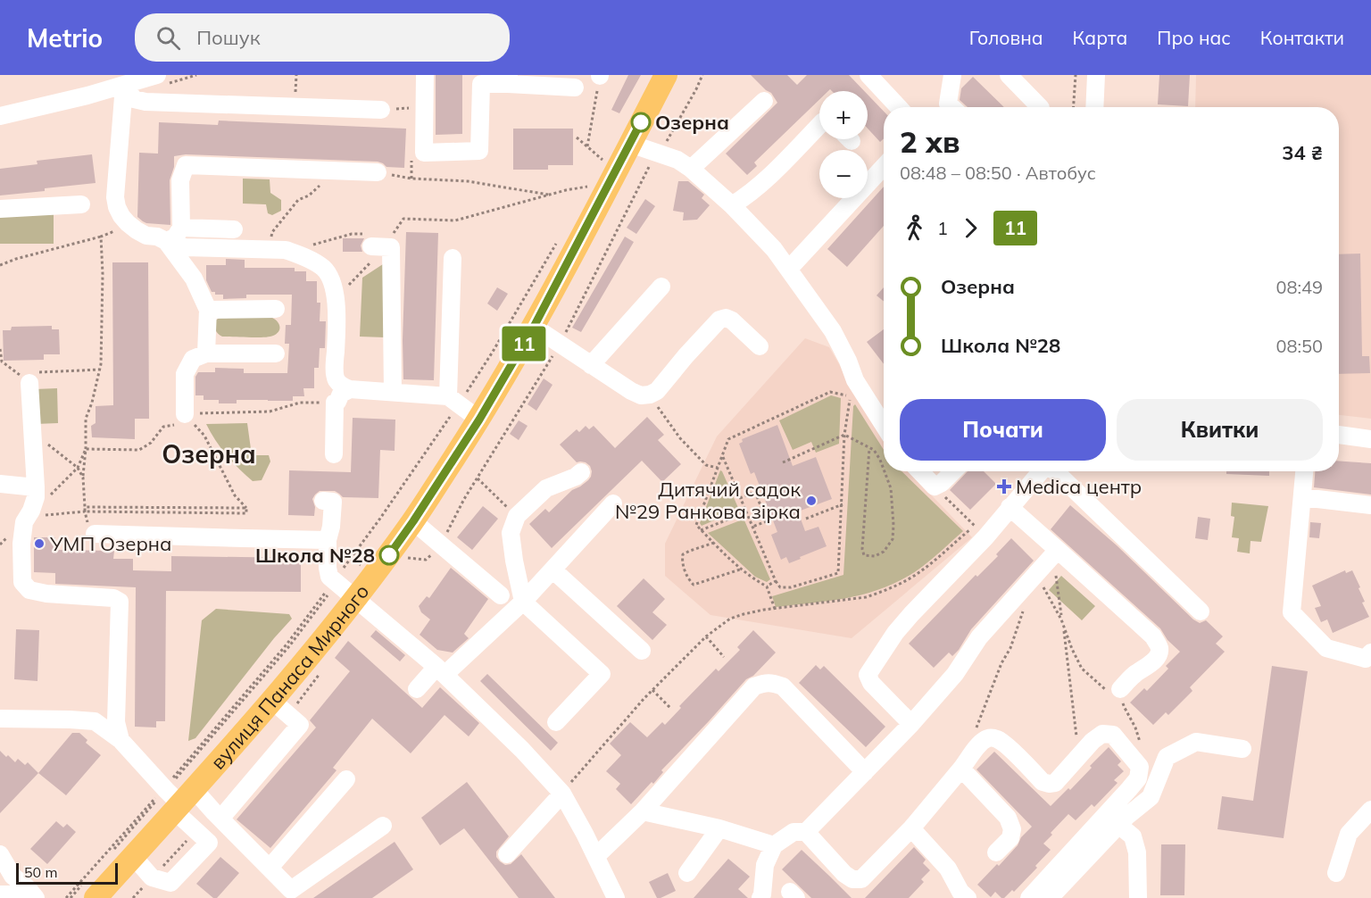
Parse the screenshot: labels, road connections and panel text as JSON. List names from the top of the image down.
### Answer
{
  "streets": {
    "main road": ["вулиця Панаса Мирного"]
  },
  "districts": ["Озерна"],
  "places": {
    "other": [
      "Озерна",
      "Дитячий садок №29 Ранкова зірка",
      "УМП Озерна",
      "Школа №28"
    ],
    "health": ["Medica центр"]
  },
  "lines": ["bus line 11"],
  "scale_bar": "50 m",
  "page": {
    "header": "Metrio",
    "search": "Пошук",
    "nav": [
      "Головна",
      "Карта",
      "Про нас",
      "Контакти"
    ],
    "on_map": "11",
    "map_buttons": ["+", "−"],
    "heading": ["2 хв", "08:48 – 08:50 · Автобус", "34 ₴"],
    "legs": ["1", "11"],
    "list": [
      {
        "name": "Озерна",
        "value": "08:49"
      },
      {
        "name": "Школа №28",
        "value": "08:50"
      }
    ],
    "buttons": ["Почати", "Квитки"],
    "scale": "50 m"
  }
}
